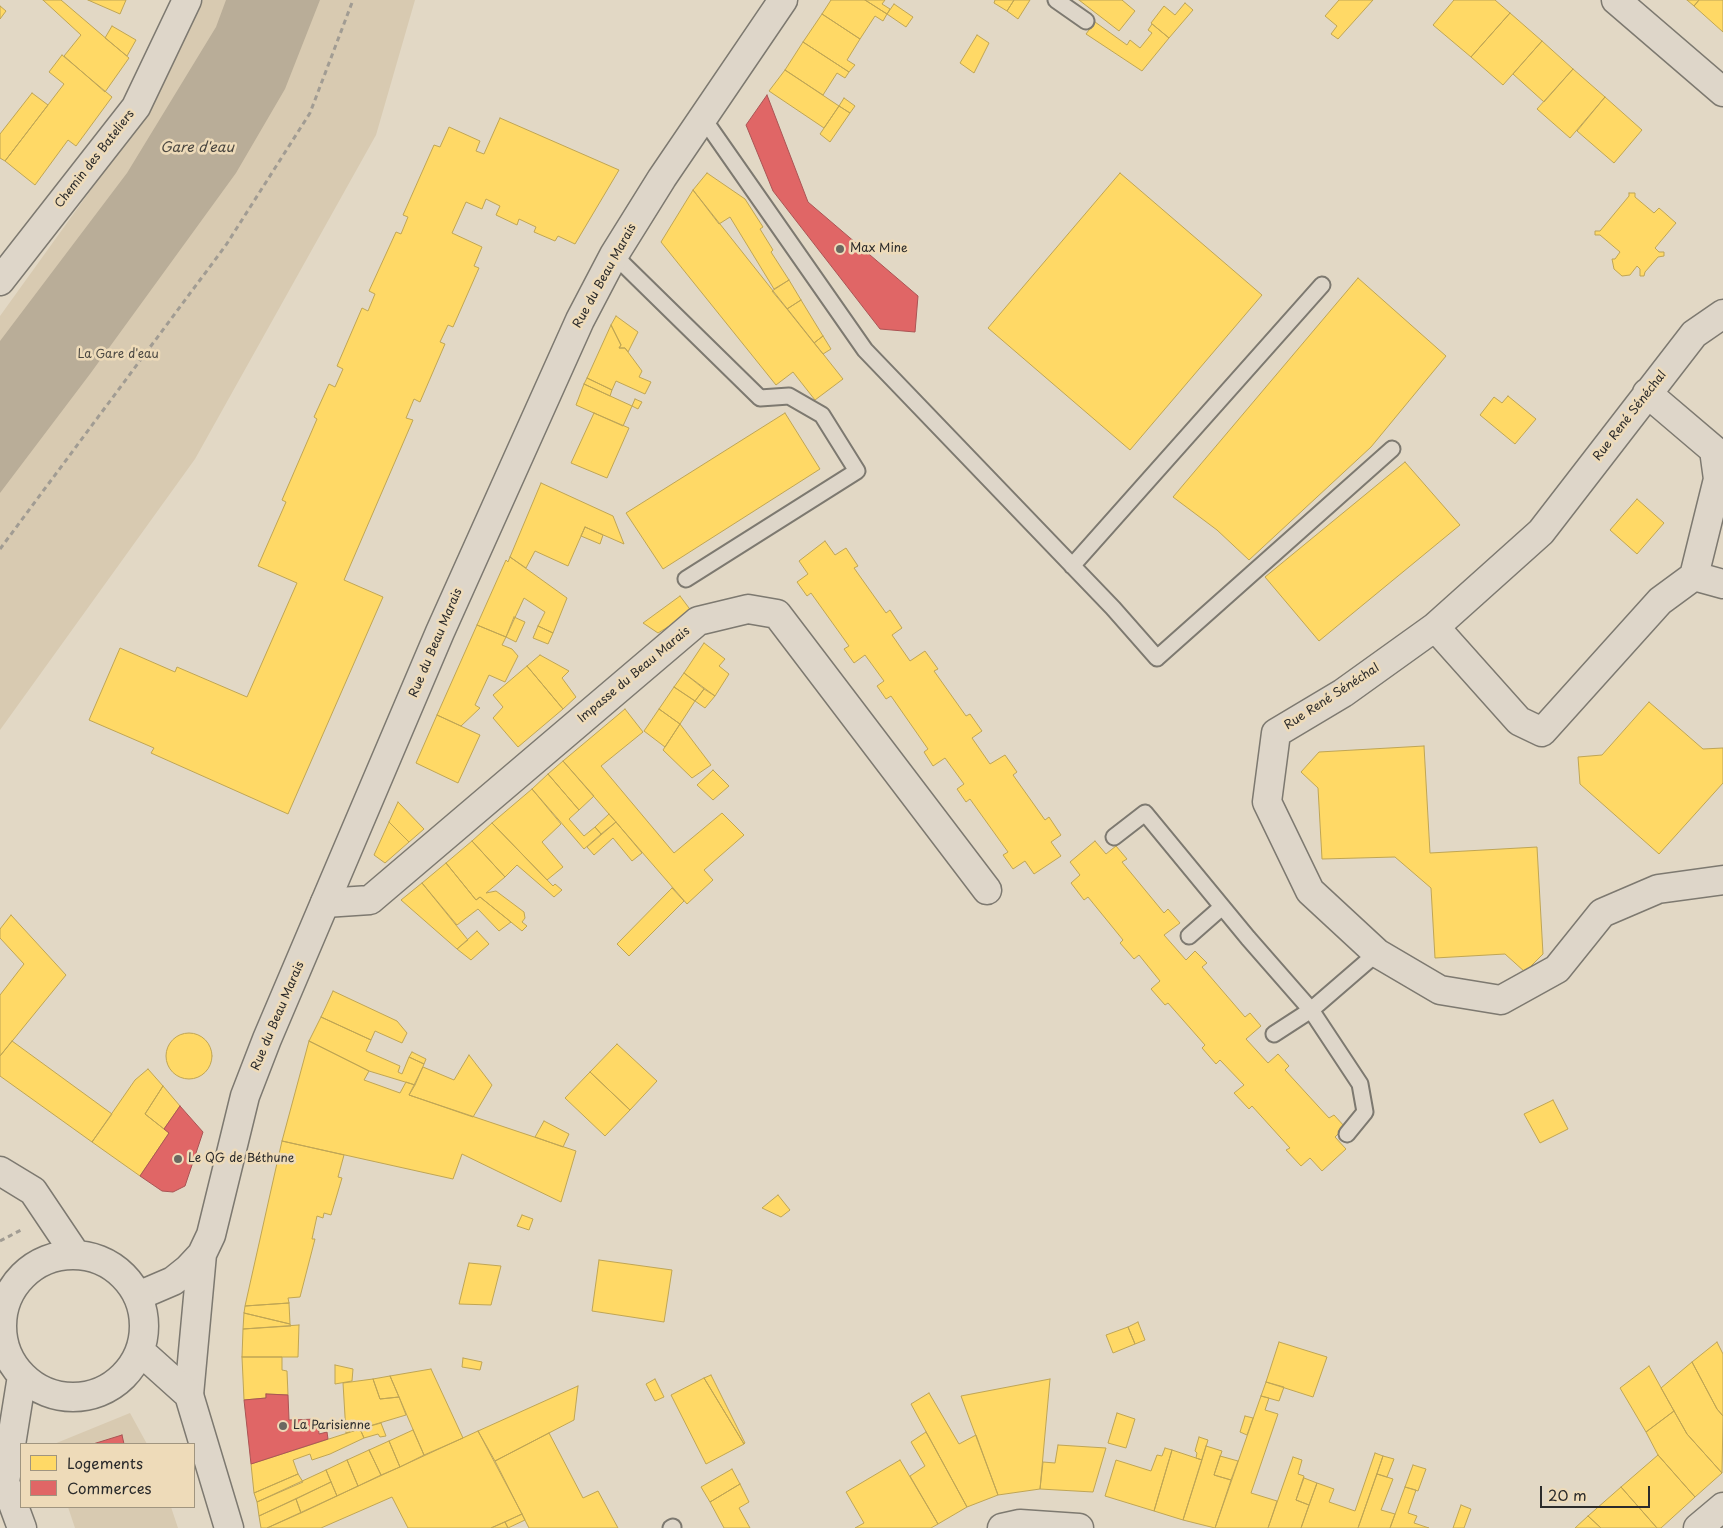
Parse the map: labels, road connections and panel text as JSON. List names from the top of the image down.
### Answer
{
  "streets": {
    "street": [
      "Chemin des Bateliers",
      "Rue du Beau Marais",
      "Rue René Sénéchal",
      "Impasse du Beau Marais"
    ]
  },
  "crossings": [
    ["Rue du Beau Marais", "Impasse du Beau Marais"]
  ],
  "water": ["Gare d'eau"],
  "parks": ["La Gare d'eau"],
  "places": ["Max Mine", "Le QG de Béthune", "La Parisienne"],
  "legend": ["Logements", "Commerces"],
  "scale_bar": "20 m"
}
